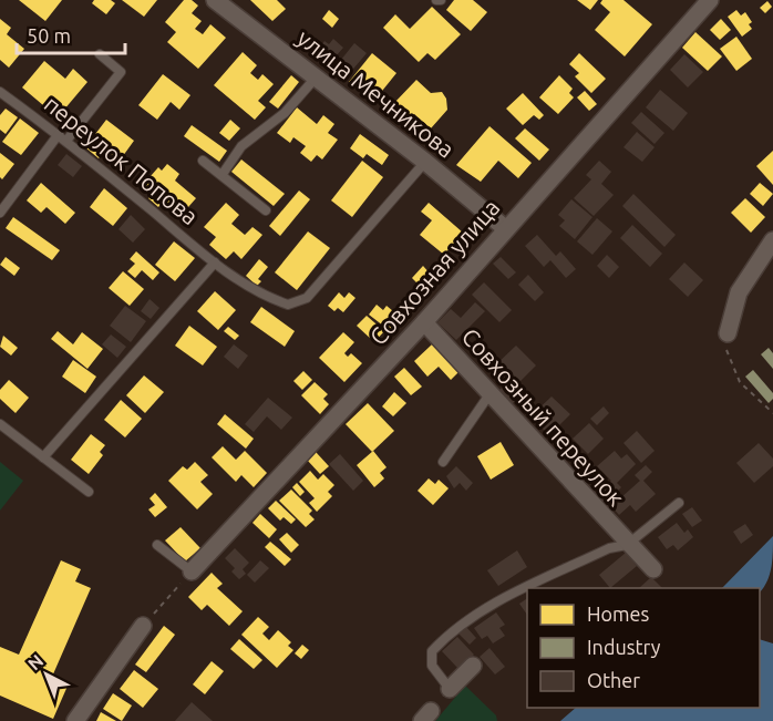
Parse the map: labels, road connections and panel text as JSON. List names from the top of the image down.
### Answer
{
  "streets": {
    "street": ["улица Мечникова", "Совхозная улица", "Совхозный переулок"],
    "lane": ["переулок Попова"]
  },
  "crossings": [
    ["улица Мечникова", "переулок Попова"],
    ["улица Мечникова", "Совхозная улица"],
    ["Совхозная улица", "Совхозный переулок"]
  ],
  "legend": ["Homes", "Industry", "Other"],
  "scale_bar": "50 m",
  "north": "top left"
}
